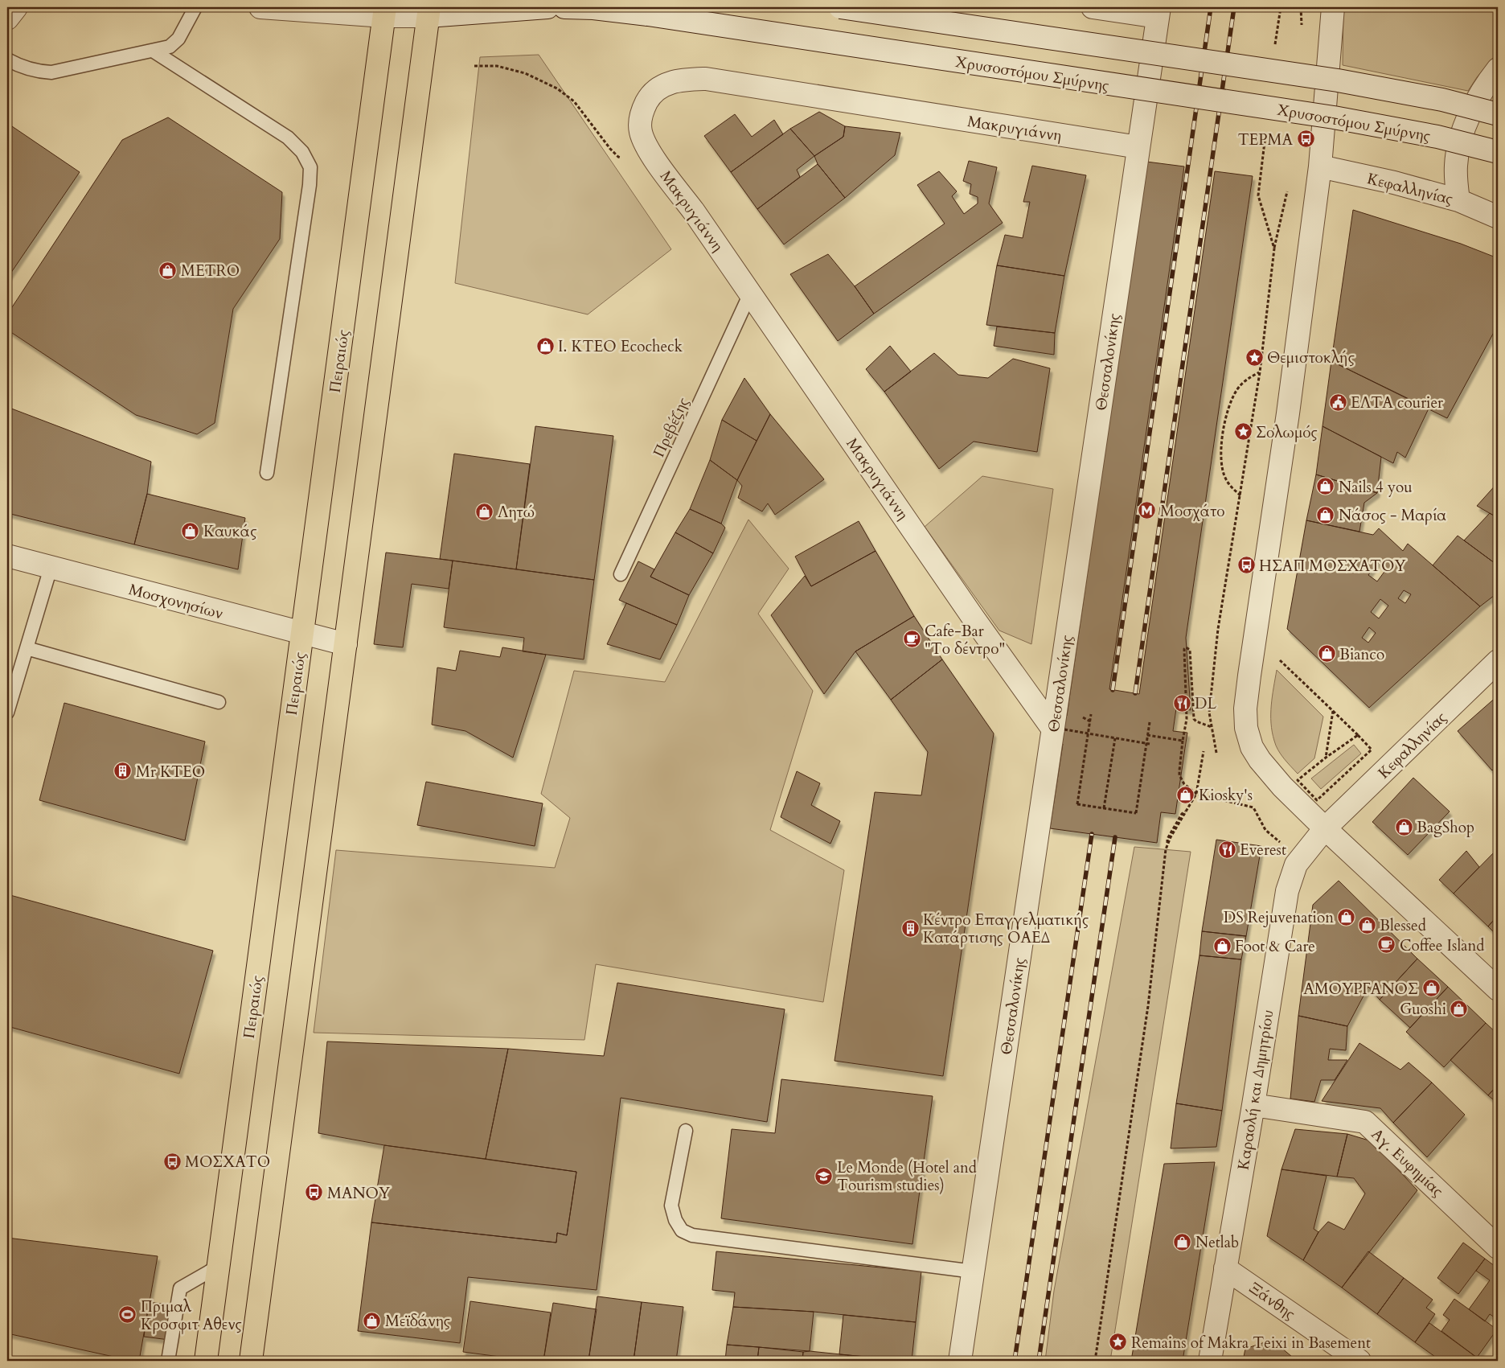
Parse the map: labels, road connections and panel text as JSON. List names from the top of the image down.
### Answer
{
  "streets": {
    "main road": ["Πειραιώς"],
    "street": [
      "Χρυσοστόμου Σμύρνης",
      "Μακρυγιάννη",
      "Κεφαλληνίας",
      "Θεσσαλονίκης",
      "Μοσχονησίων",
      "Καραολή και Δημητρίου",
      "Αγ. Ευφημίας",
      "Ξάνθης"
    ],
    "lane": ["Πρεβέζης"]
  },
  "crossings": [
    ["Μακρυγιάννη", "Θεσσαλονίκης"],
    ["Μακρυγιάννη", "Πρεβέζης"],
    ["Κεφαλληνίας", "Καραολή και Δημητρίου"],
    ["Πειραιώς", "Μοσχονησίων"],
    ["Καραολή και Δημητρίου", "Αγ. Ευφημίας"],
    ["Καραολή και Δημητρίου", "Ξάνθης"]
  ],
  "places": {
    "bus stop": [
      "ΤΕΡΜΑ",
      "ΗΣΑΠ ΜΟΣΧΑΤΟΥ",
      "ΜΟΣΧΑΤΟ",
      "ΜΑΝΟΥ"
    ],
    "shop": [
      "METRO",
      "Ι. ΚΤΕΟ Ecocheck",
      "Nails 4 you",
      "Λητώ",
      "Νάσος - Μαρία",
      "Καυκάς",
      "Bianco",
      "Kiosky's",
      "BagShop",
      "DS Rejuvenation",
      "Blessed",
      "Foot & Care",
      "ΑΜΟΥΡΓΑΝΟΣ",
      "Guoshi",
      "Netlab",
      "Μεϊδάνης"
    ],
    "place": ["Θεμιστοκλής", "Σολωμός", "Remains of Makra Teixi in Basement"],
    "public building": ["ΕΛΤΑ courier"],
    "metro station": ["Μοσχάτο"],
    "cafe": ["Cafe-Bar \"Το δέντρο\"", "Coffee Island"],
    "restaurant": ["DL", "Everest"],
    "building": ["Mr KTEO", "Κέντρο Επαγγελματικής Κατάρτισης ΟΑΕΔ"],
    "school or university": ["Le Monde (Hotel and Tourism studies)"],
    "sports": ["Πριμαλ Κροσφιτ Αθενς"]
  }
}
